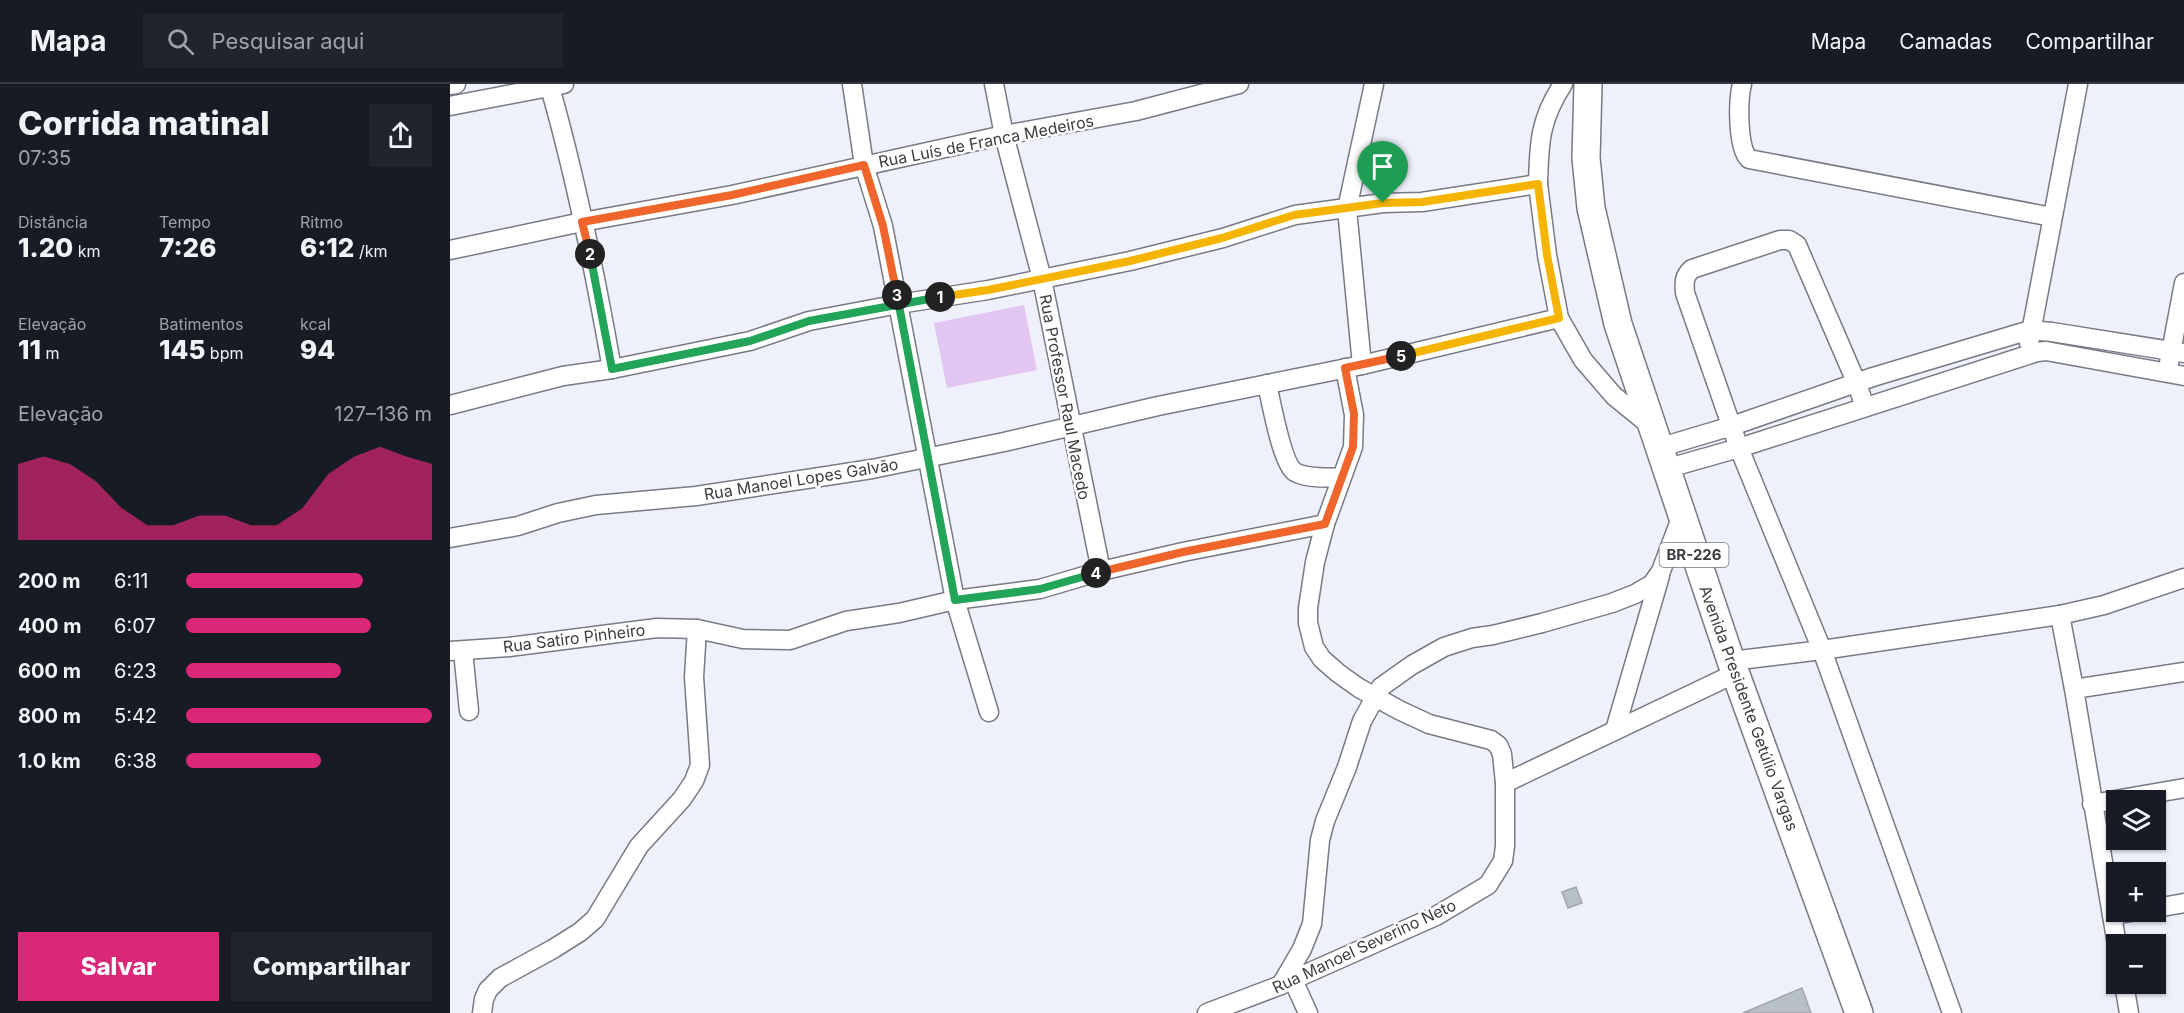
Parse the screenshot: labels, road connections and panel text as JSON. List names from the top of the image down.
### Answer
{
  "streets": {
    "highway": ["BR-226", "Avenida Presidente Getúlio Vargas"],
    "street": [
      "Rua Luís de Franca Medeiros",
      "Rua Professor Raul Macedo",
      "Rua Manoel Lopes Galvão",
      "Rua Satiro Pinheiro",
      "Rua Manoel Severino Neto"
    ]
  },
  "crossings": [
    ["Rua Luís de Franca Medeiros", "Rua Professor Raul Macedo"],
    ["Rua Professor Raul Macedo", "Rua Manoel Lopes Galvão"],
    ["Rua Manoel Lopes Galvão", "Rua Manoel Severino Neto"]
  ],
  "page": {
    "header": "Mapa",
    "search": "Pesquisar aqui",
    "nav": ["Mapa", "Camadas", "Compartilhar"],
    "heading": ["Corrida matinal", "07:35"],
    "stats": [
      ["Distância", "1.20 km"],
      ["Tempo", "7:26"],
      ["Ritmo", "6:12 /km"],
      ["Elevação", "11 m"],
      ["Batimentos", "145 bpm"],
      ["kcal", "94"]
    ],
    "pins": [
      "2",
      "3",
      "1",
      "5",
      "4"
    ],
    "chart": ["Elevação", "127–136 m"],
    "list": [
      {
        "name": "200 m",
        "note": "6:11"
      },
      {
        "name": "400 m",
        "note": "6:07"
      },
      {
        "name": "600 m",
        "note": "6:23"
      },
      {
        "name": "800 m",
        "note": "5:42"
      },
      {
        "name": "1.0 km",
        "note": "6:38"
      }
    ],
    "map_buttons": ["+", "−"],
    "buttons": ["Salvar", "Compartilhar"]
  }
}
